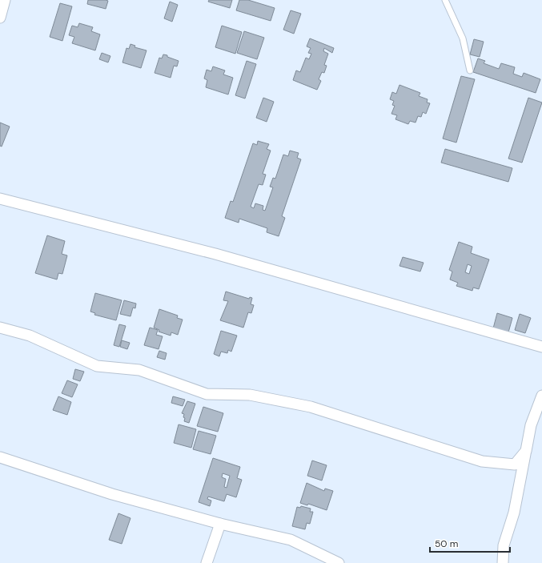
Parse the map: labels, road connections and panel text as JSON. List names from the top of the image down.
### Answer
{
  "scale_bar": "50 m"
}
